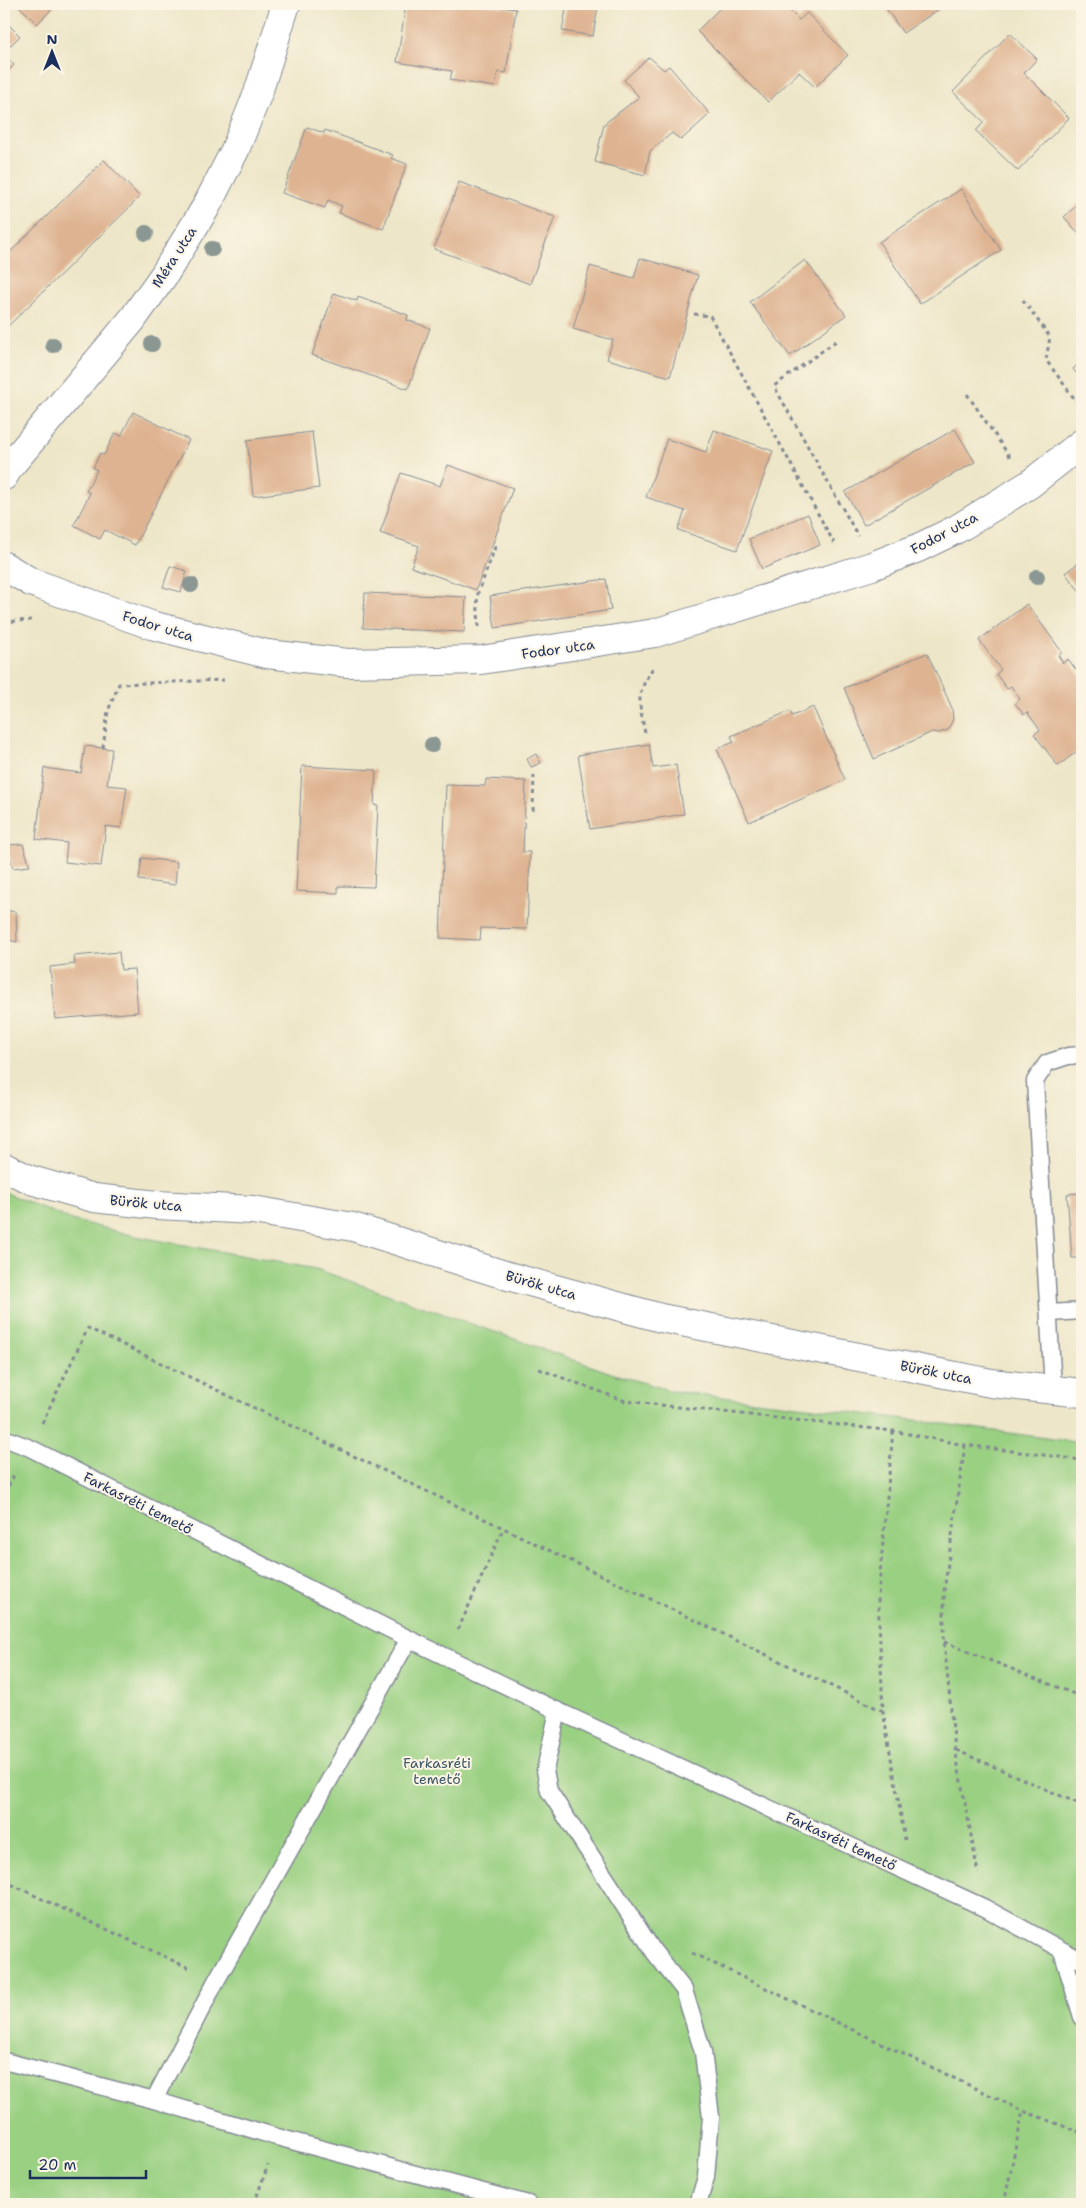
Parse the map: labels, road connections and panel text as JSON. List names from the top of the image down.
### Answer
{
  "streets": {
    "street": ["Méra utca", "Fodor utca", "Bürök utca"],
    "lane": ["Farkasréti temető"]
  },
  "parks": ["Farkasréti temető"],
  "scale_bar": "20 m",
  "north": "top"
}
